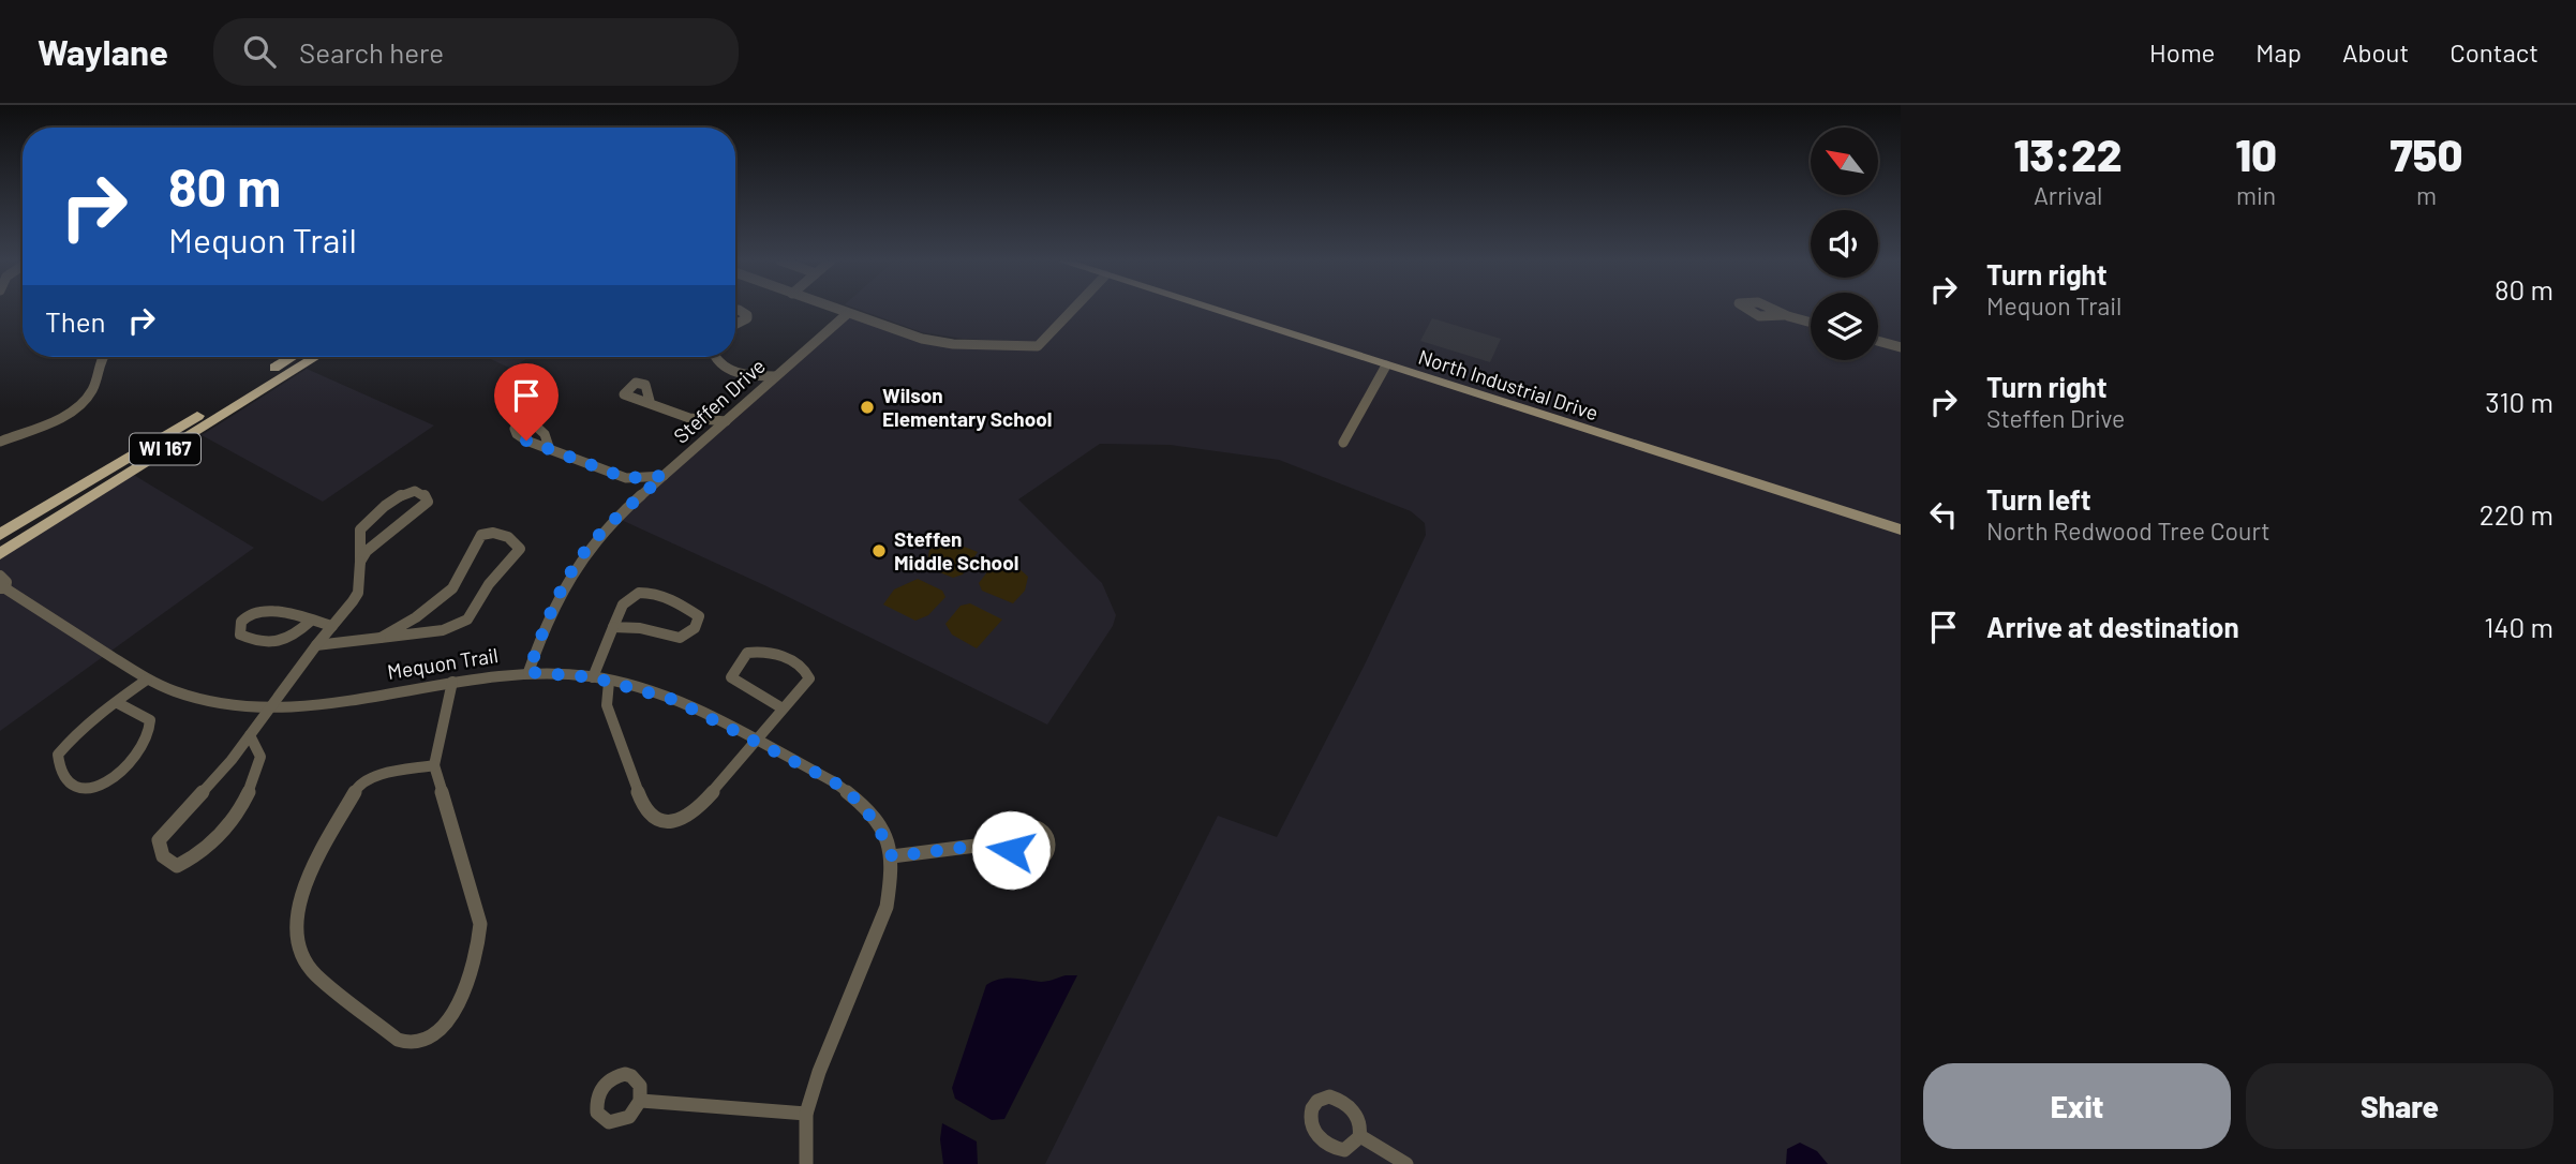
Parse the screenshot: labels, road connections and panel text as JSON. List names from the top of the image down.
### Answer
{
  "streets": {
    "main road": ["WI 167"],
    "street": ["North Industrial Drive", "Steffen Drive", "Mequon Trail"]
  },
  "crossings": [
    ["Steffen Drive", "Mequon Trail"]
  ],
  "places": ["Wilson Elementary School", "Steffen Middle School"],
  "north": "top left",
  "page": {
    "header": "Waylane",
    "search": "Search here",
    "nav": [
      "Home",
      "Map",
      "About",
      "Contact"
    ],
    "eta": [
      "13:22",
      "Arrival",
      "10",
      "min",
      "750",
      "m"
    ],
    "turn": ["80 m", "Mequon Trail"],
    "list": [
      {
        "name": "Turn right",
        "note": "Mequon Trail",
        "value": "80 m"
      },
      {
        "name": "Turn right",
        "note": "Steffen Drive",
        "value": "310 m"
      },
      {
        "name": "Turn left",
        "note": "North Redwood Tree Court",
        "value": "220 m"
      },
      {
        "name": "Arrive at destination",
        "value": "140 m"
      }
    ],
    "then": "Then",
    "buttons": ["Exit", "Share"]
  }
}
